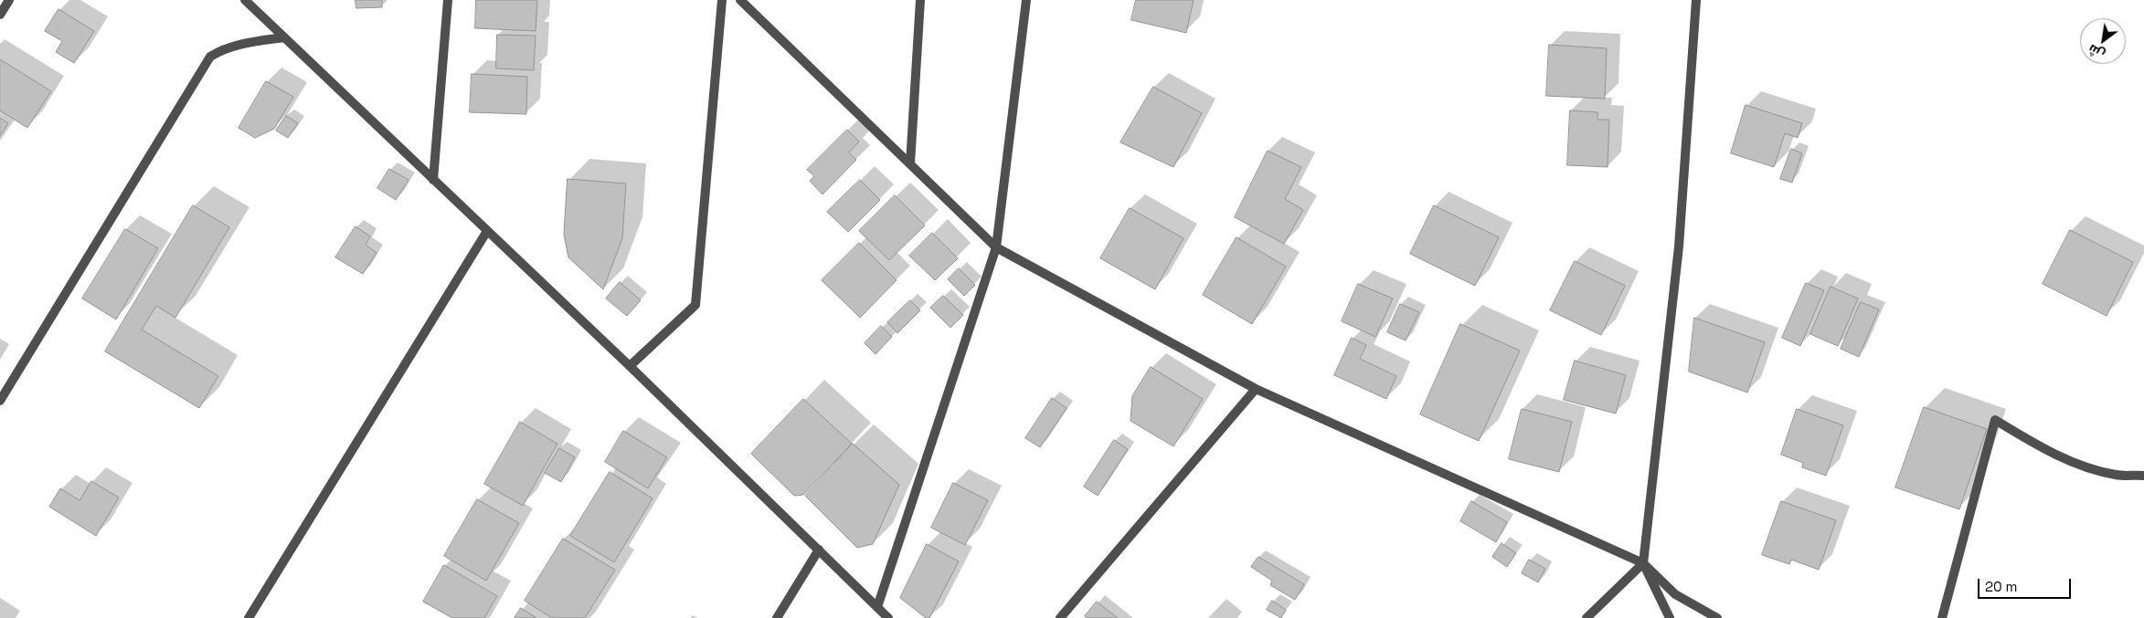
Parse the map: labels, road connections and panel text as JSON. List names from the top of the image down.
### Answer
{
  "scale_bar": "20 m",
  "north": "bottom left"
}
